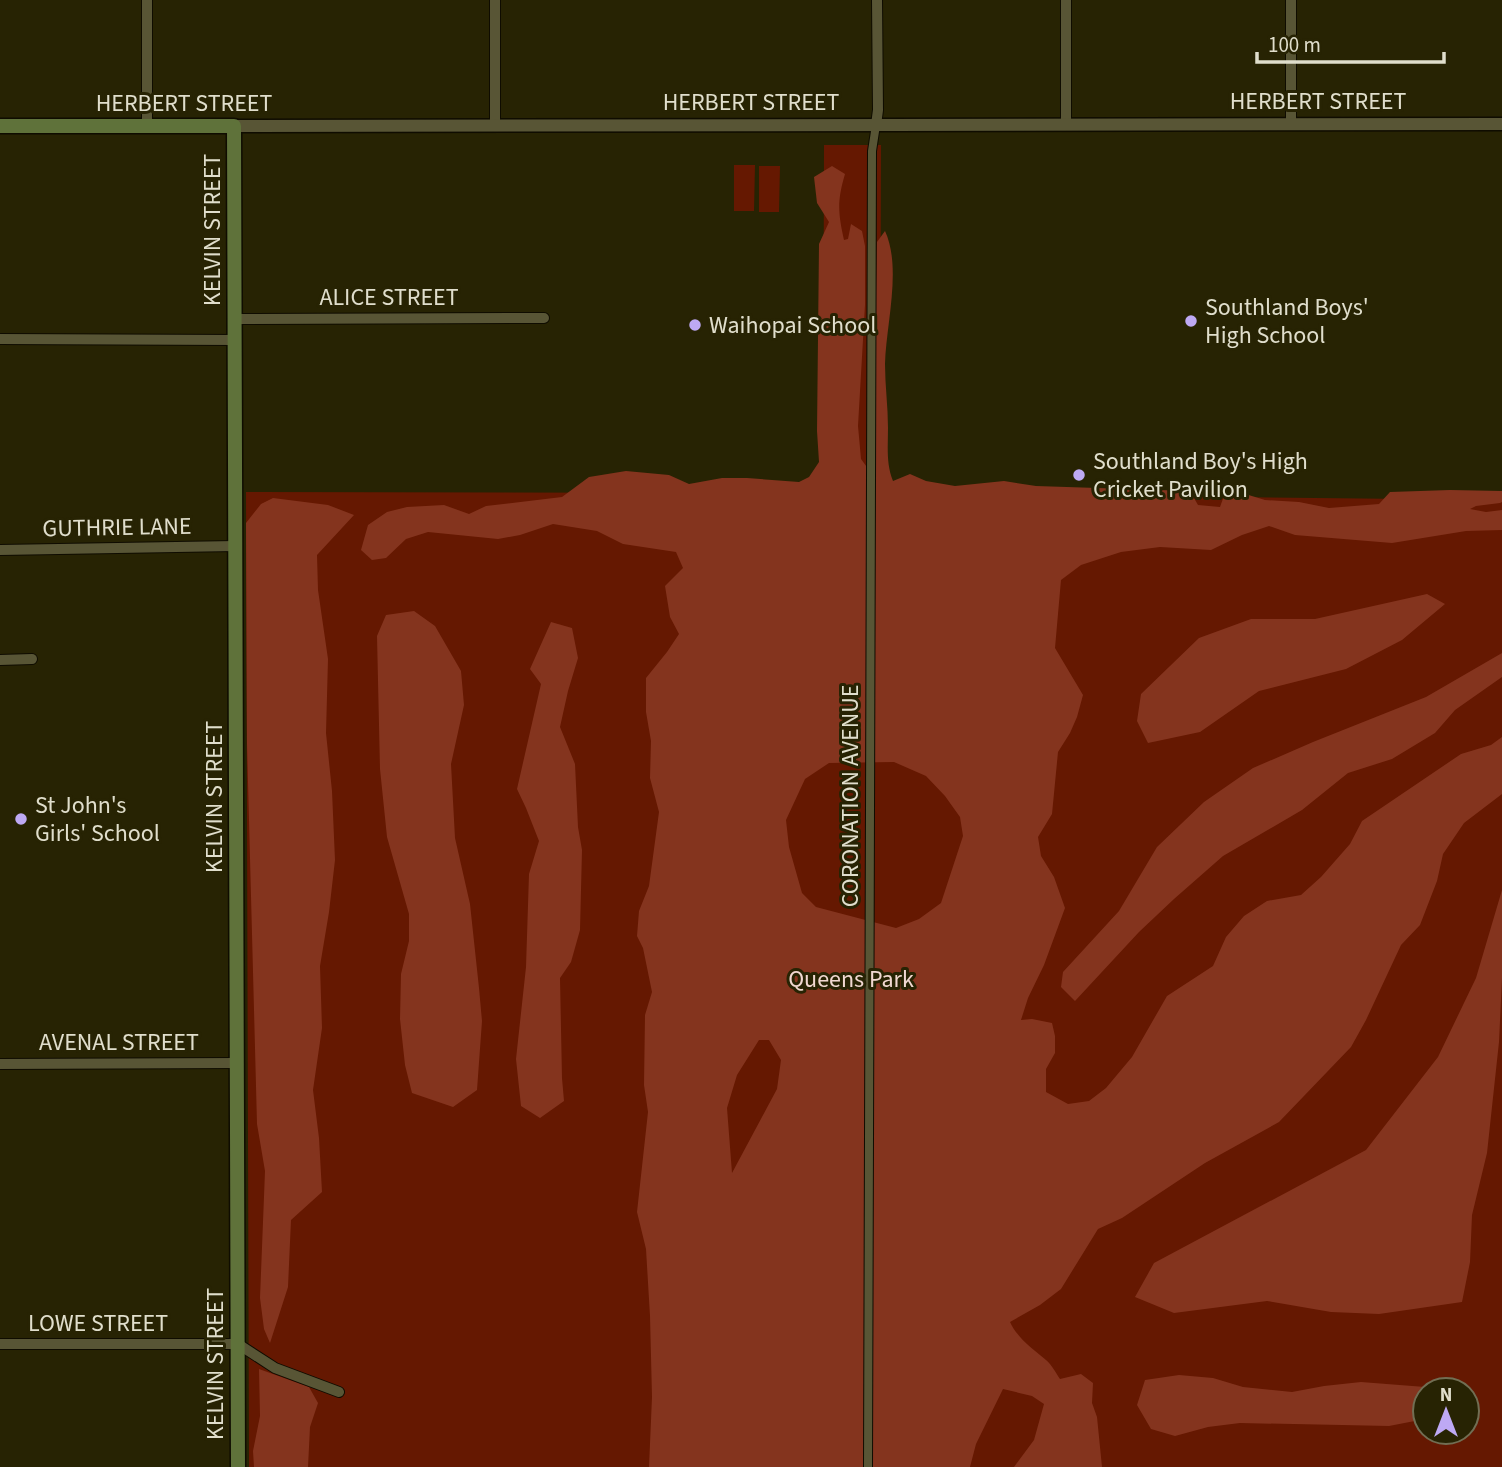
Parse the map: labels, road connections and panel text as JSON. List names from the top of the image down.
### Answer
{
  "streets": {
    "main road": ["HERBERT STREET", "KELVIN STREET"],
    "street": [
      "ALICE STREET",
      "GUTHRIE LANE",
      "CORONATION AVENUE",
      "AVENAL STREET",
      "LOWE STREET"
    ]
  },
  "crossings": [
    ["HERBERT STREET", "KELVIN STREET"],
    ["HERBERT STREET", "CORONATION AVENUE"],
    ["KELVIN STREET", "ALICE STREET"],
    ["KELVIN STREET", "GUTHRIE LANE"],
    ["KELVIN STREET", "AVENAL STREET"],
    ["KELVIN STREET", "LOWE STREET"]
  ],
  "parks": ["Queens Park"],
  "places": [
    "Southland Boys' High School",
    "Waihopai School",
    "Southland Boy's High Cricket Pavilion",
    "St John's Girls' School"
  ],
  "scale_bar": "100 m",
  "north": "top"
}
